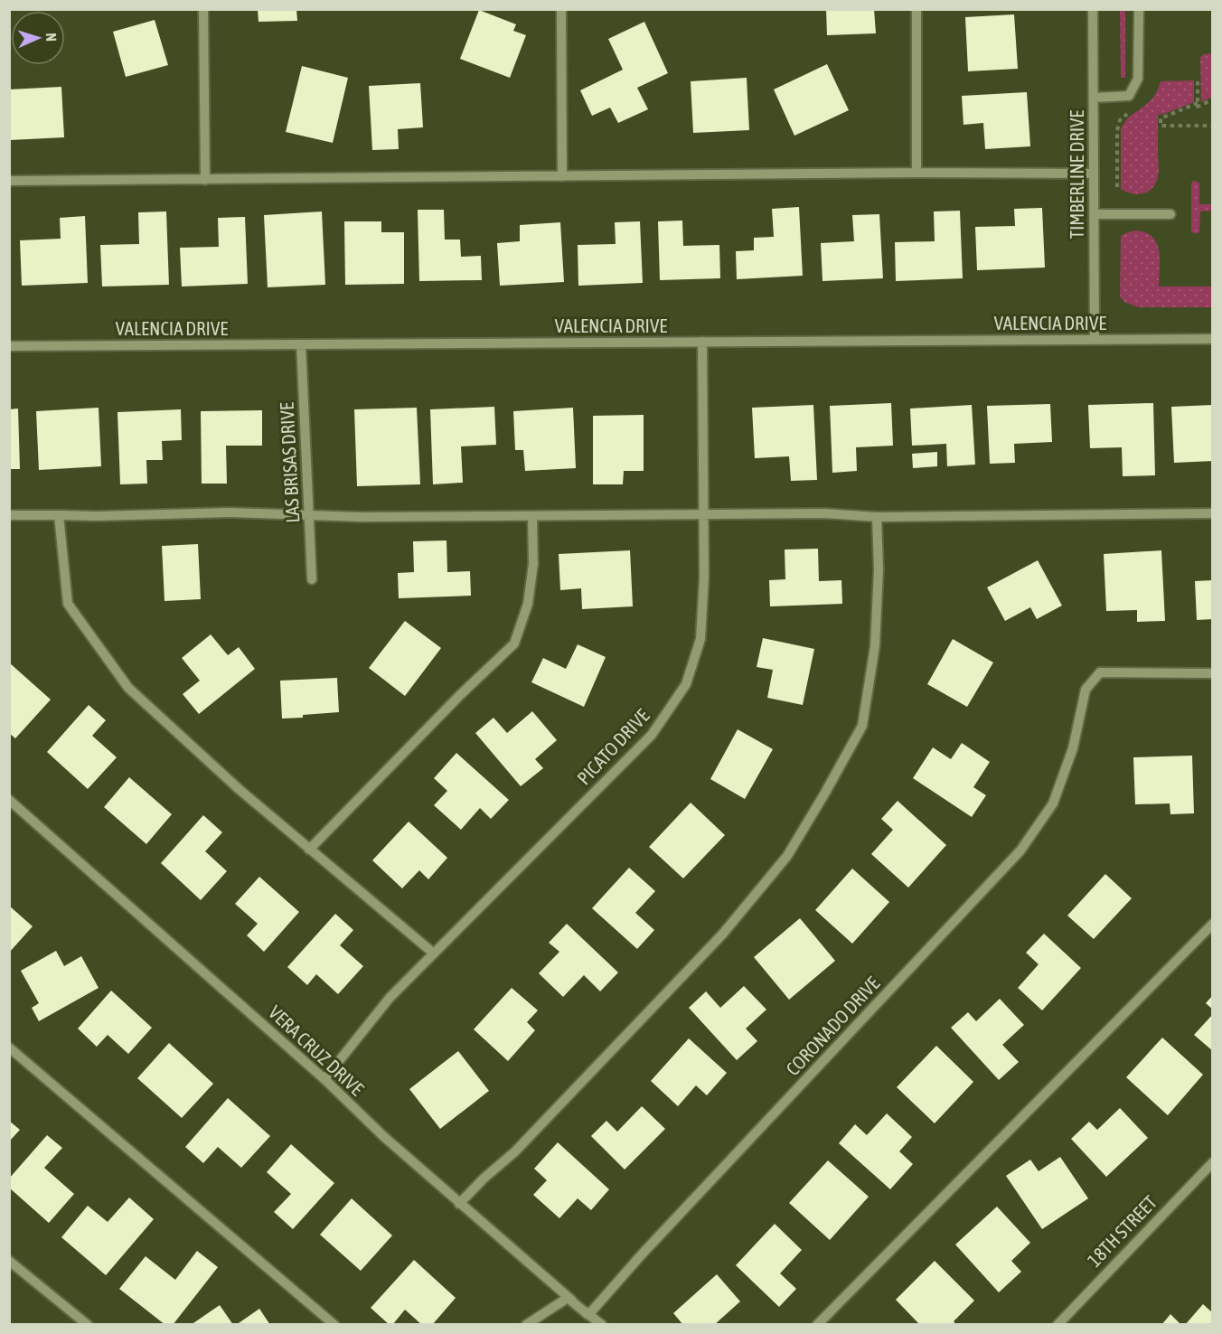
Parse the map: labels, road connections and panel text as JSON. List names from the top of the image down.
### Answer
{
  "streets": {
    "street": [
      "TIMBERLINE DRIVE",
      "VALENCIA DRIVE",
      "LAS BRISAS DRIVE",
      "PICATO DRIVE",
      "CORONADO DRIVE",
      "VERA CRUZ DRIVE",
      "18TH STREET"
    ]
  },
  "crossings": [
    ["TIMBERLINE DRIVE", "VALENCIA DRIVE"],
    ["VALENCIA DRIVE", "LAS BRISAS DRIVE"],
    ["VALENCIA DRIVE", "PICATO DRIVE"],
    ["PICATO DRIVE", "VERA CRUZ DRIVE"],
    ["CORONADO DRIVE", "VERA CRUZ DRIVE"]
  ],
  "north": "right"
}
